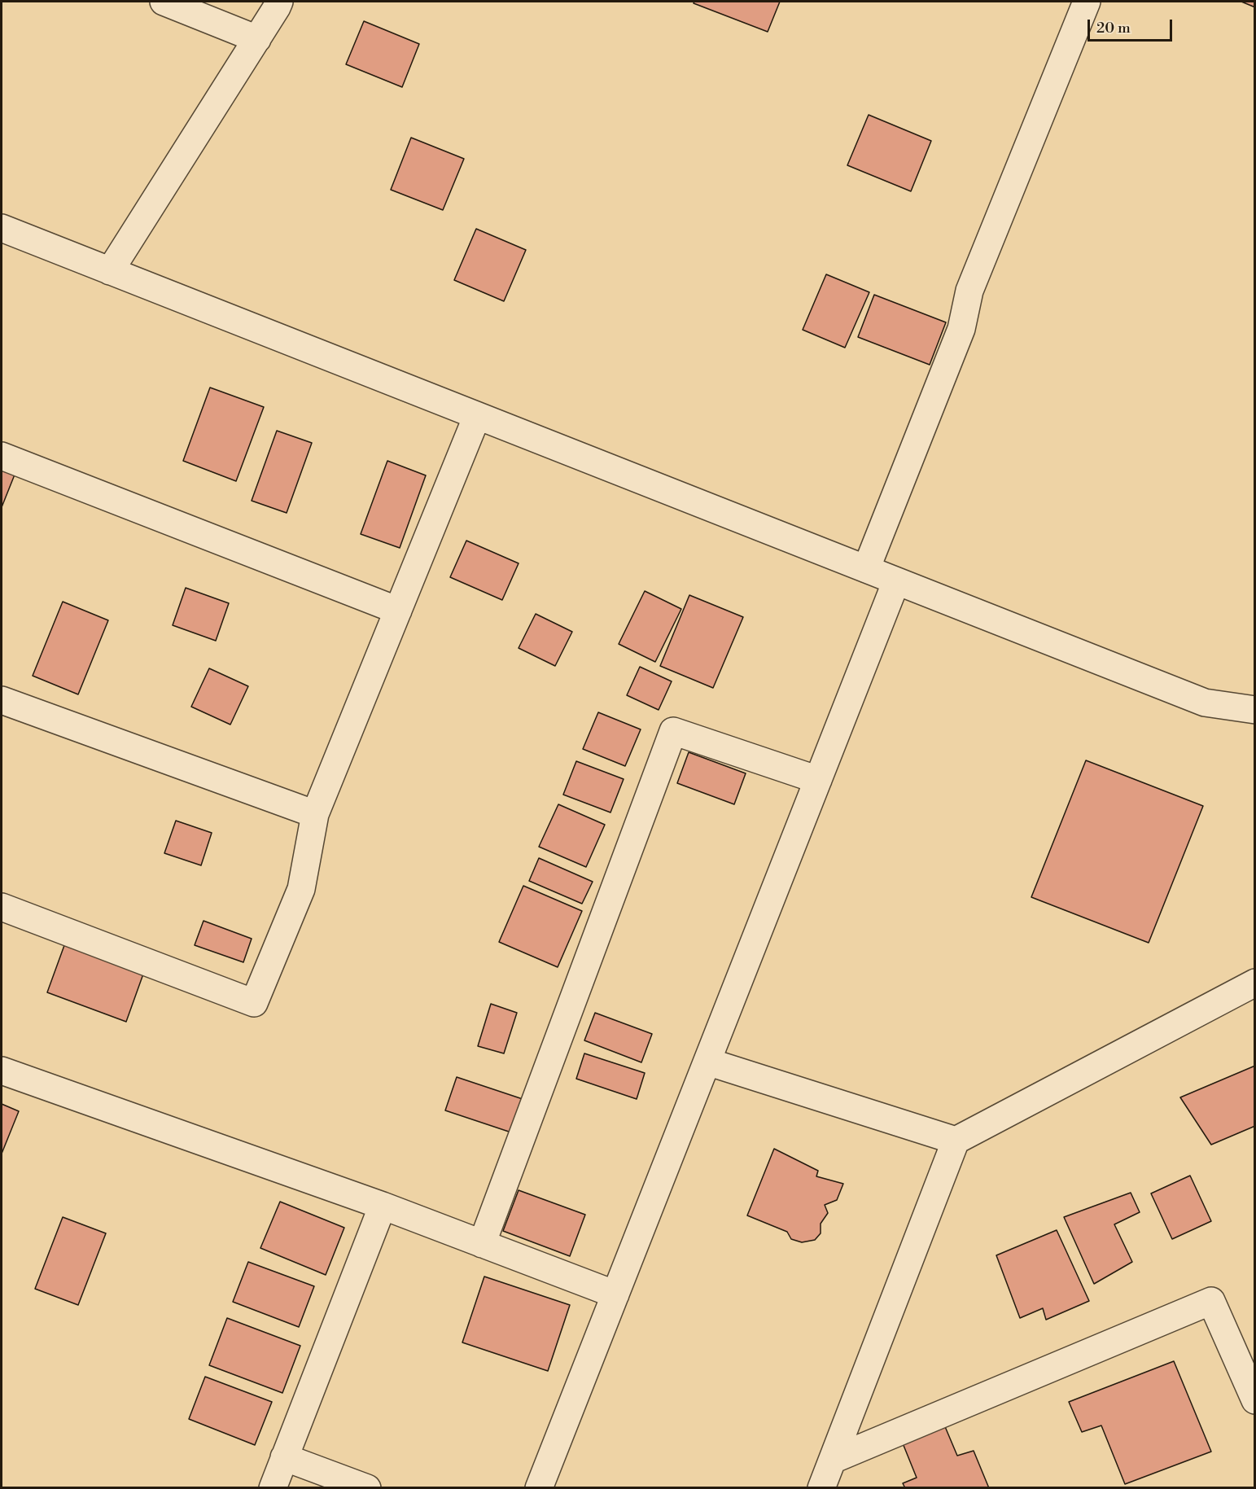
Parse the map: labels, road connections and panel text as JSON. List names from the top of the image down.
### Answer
{
  "scale_bar": "20 m"
}
